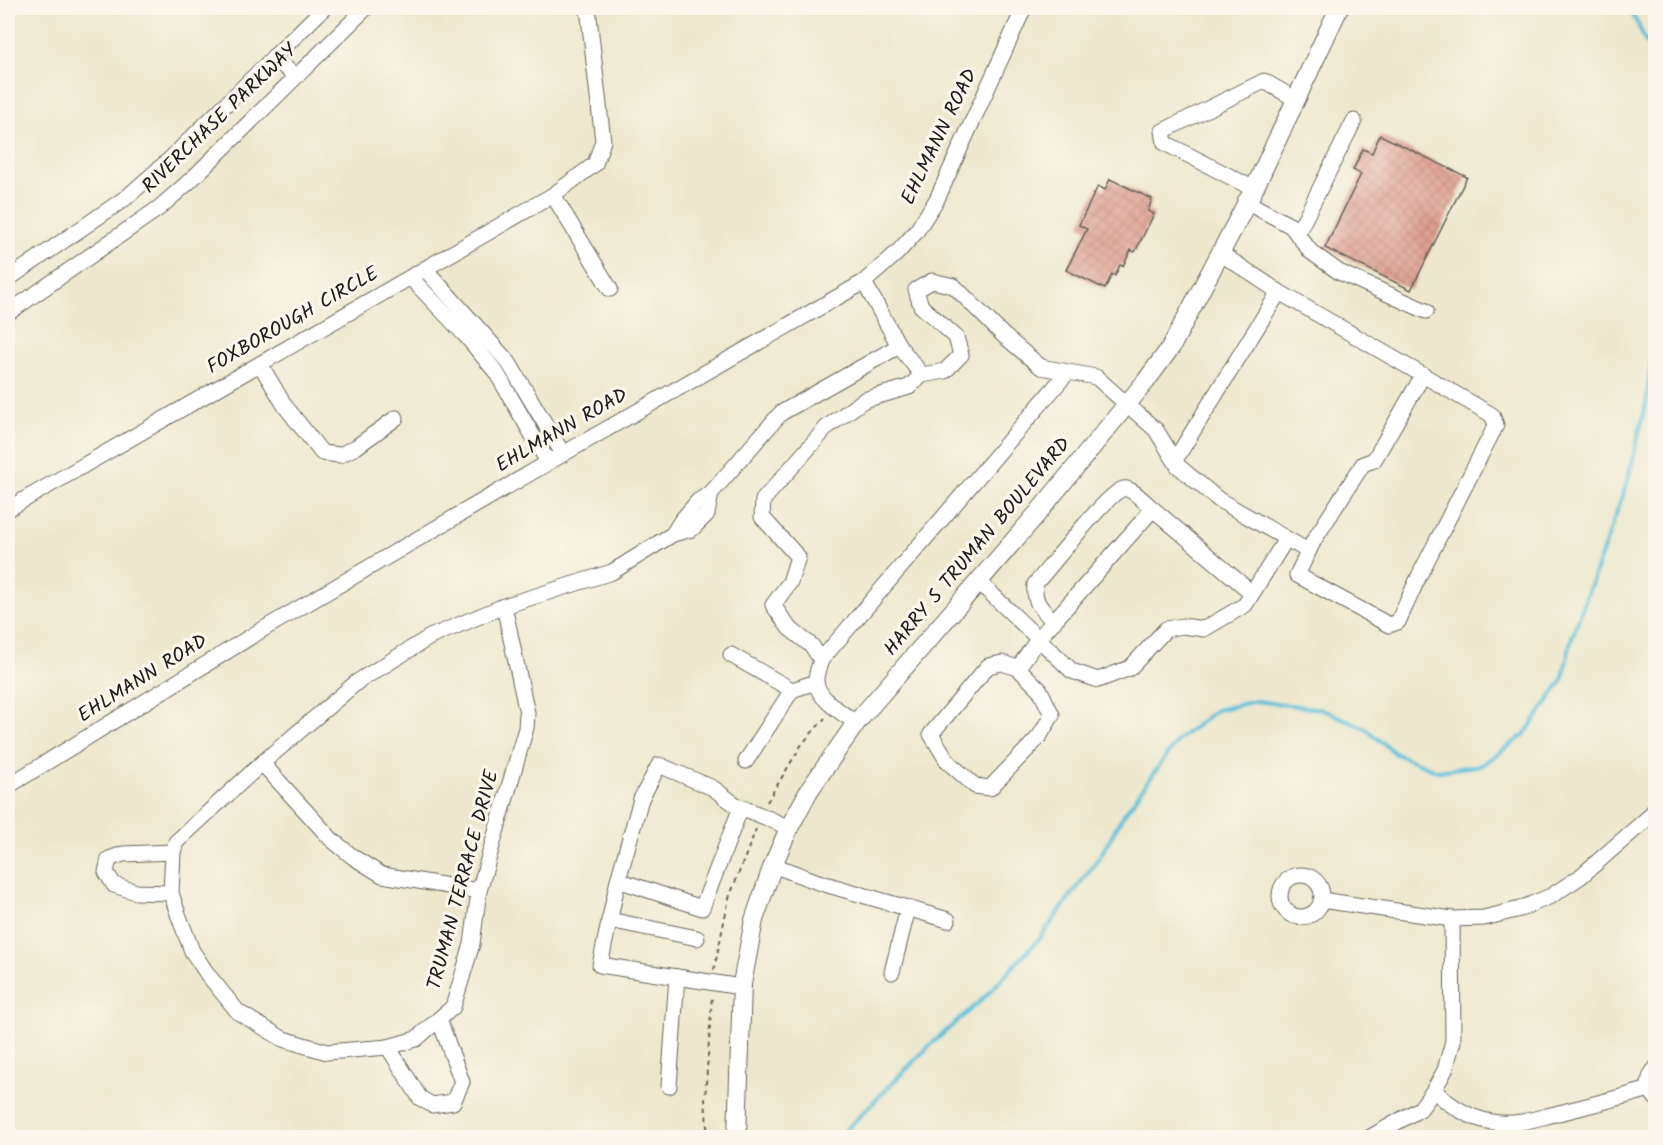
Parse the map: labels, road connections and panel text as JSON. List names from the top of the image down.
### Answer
{
  "streets": {
    "main road": ["HARRY S TRUMAN BOULEVARD"],
    "street": [
      "RIVERCHASE PARKWAY",
      "EHLMANN ROAD",
      "FOXBOROUGH CIRCLE",
      "TRUMAN TERRACE DRIVE"
    ]
  }
}
